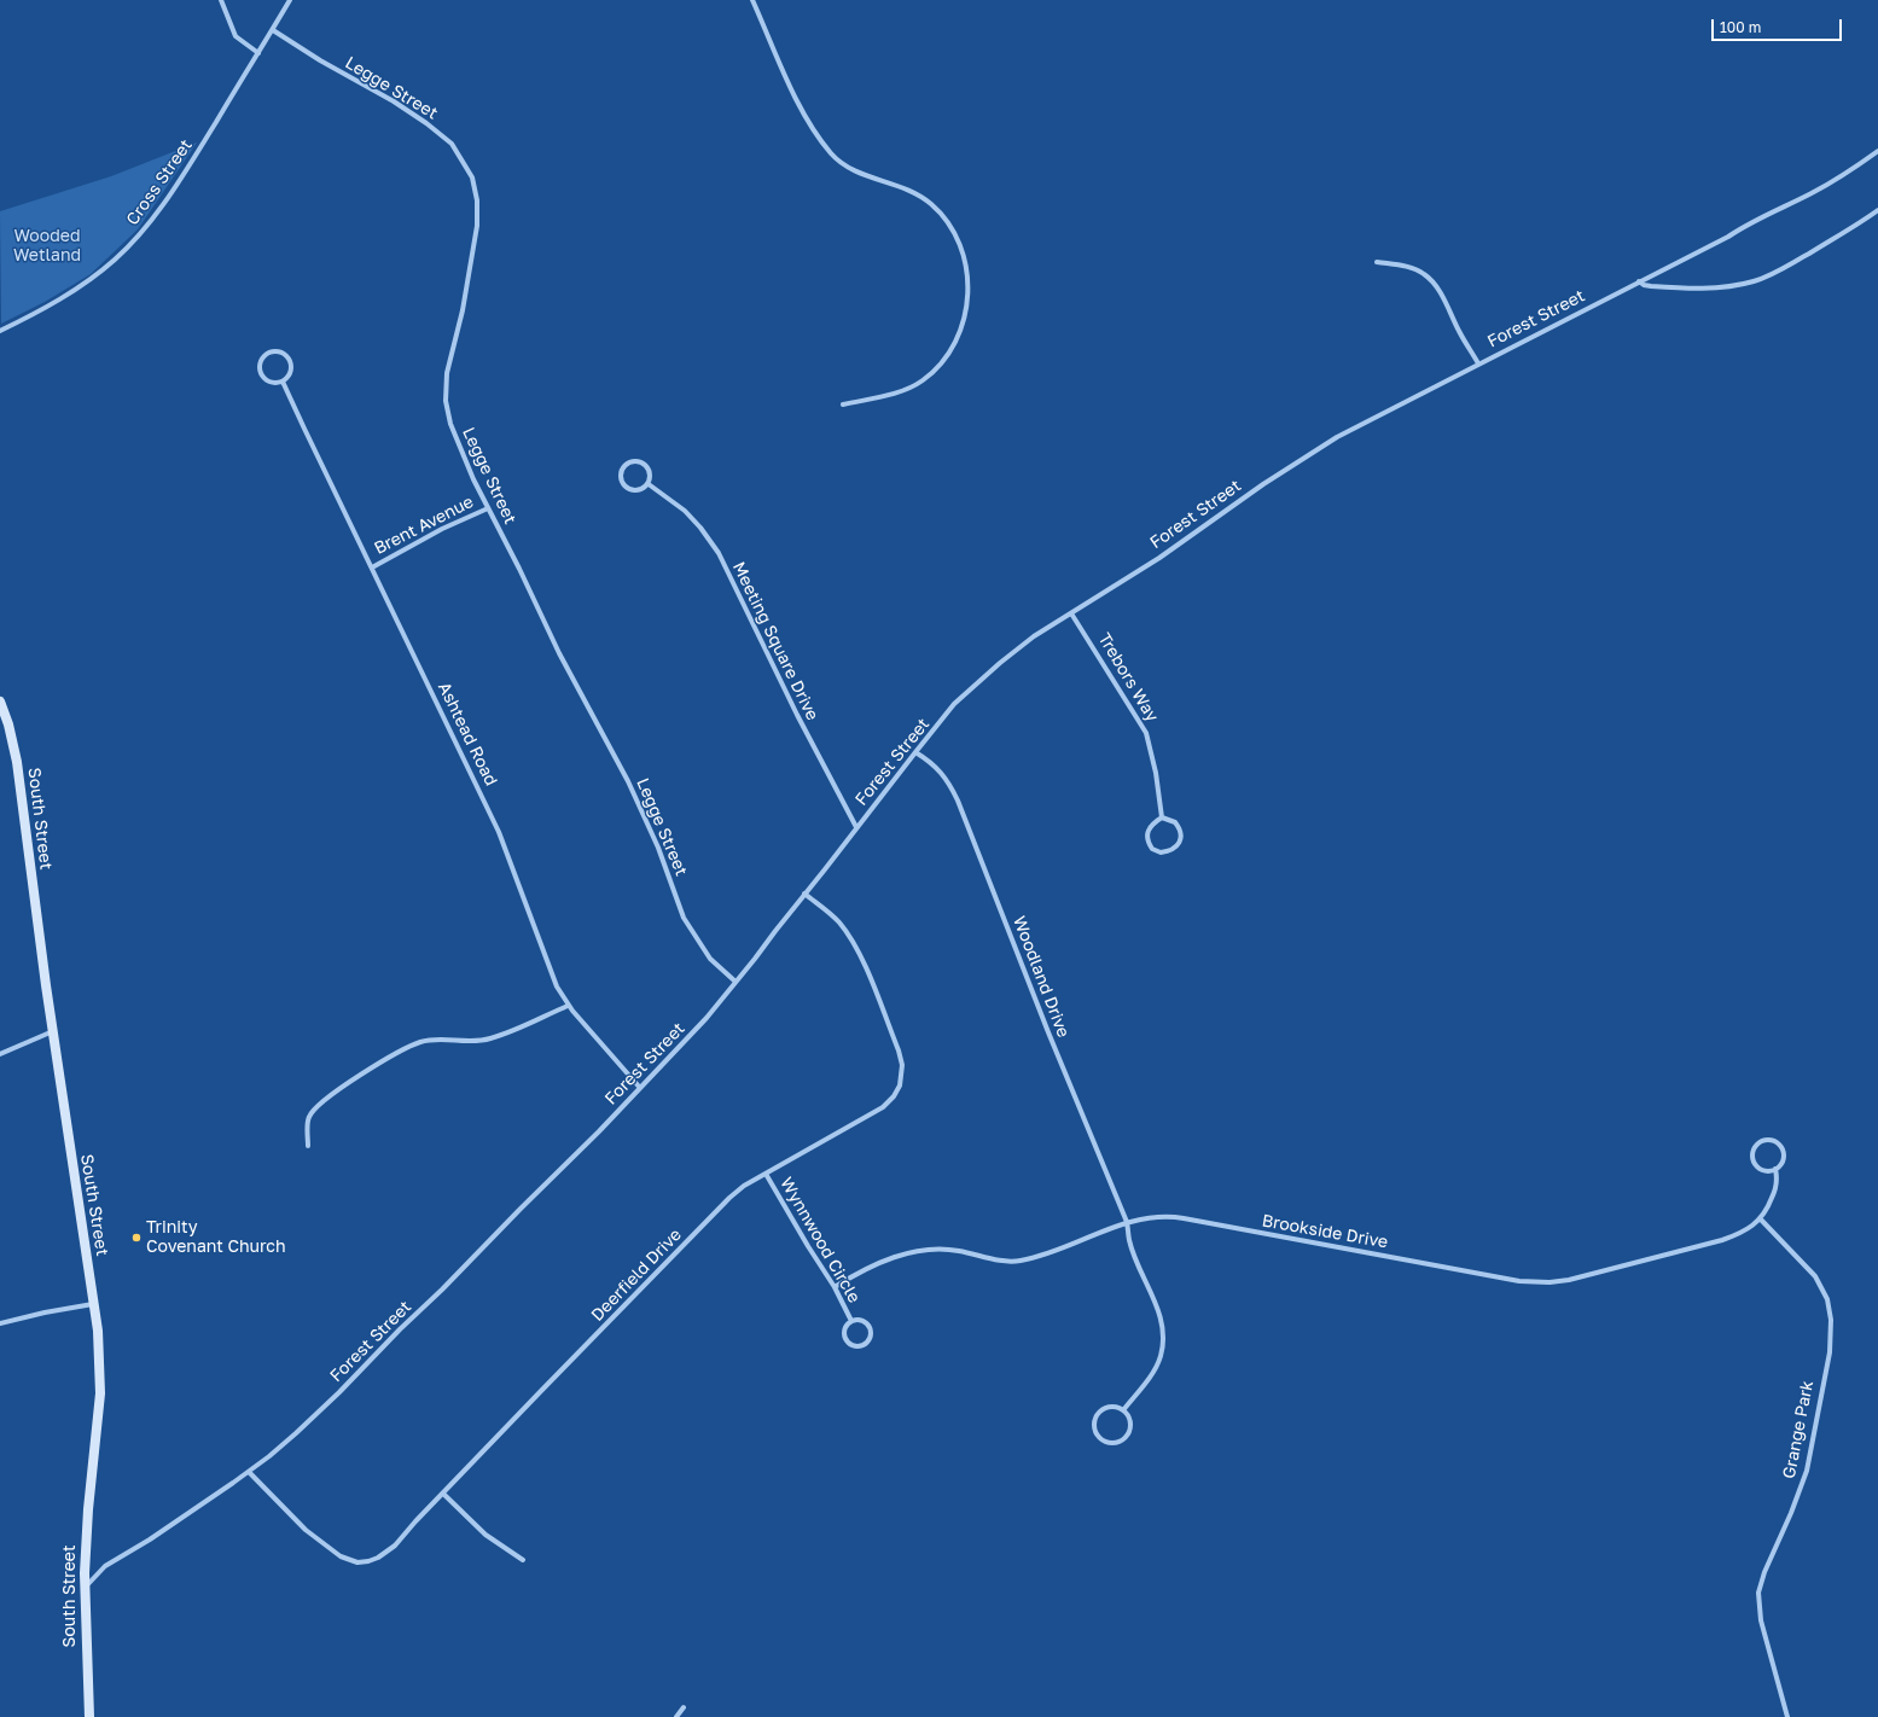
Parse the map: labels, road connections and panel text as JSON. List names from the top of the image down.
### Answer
{
  "streets": {
    "street": [
      "Legge Street",
      "Cross Street",
      "Forest Street",
      "Brent Avenue",
      "Meeting Square Drive",
      "Trebors Way",
      "Ashtead Road",
      "South Street",
      "Woodland Drive",
      "Brookside Drive",
      "Wynnwood Circle",
      "Deerfield Drive",
      "Grange Park"
    ]
  },
  "crossings": [
    ["Legge Street", "Cross Street"],
    ["Legge Street", "Forest Street"],
    ["Legge Street", "Brent Avenue"],
    ["Forest Street", "Meeting Square Drive"],
    ["Forest Street", "Trebors Way"],
    ["Forest Street", "Ashtead Road"],
    ["Forest Street", "South Street"],
    ["Forest Street", "Woodland Drive"],
    ["Forest Street", "Deerfield Drive"],
    ["Brent Avenue", "Ashtead Road"],
    ["Woodland Drive", "Brookside Drive"],
    ["Brookside Drive", "Wynnwood Circle"],
    ["Brookside Drive", "Grange Park"],
    ["Wynnwood Circle", "Deerfield Drive"]
  ],
  "parks": ["Wooded Wetland"],
  "places": ["Trinity Covenant Church"],
  "scale_bar": "100 m"
}
